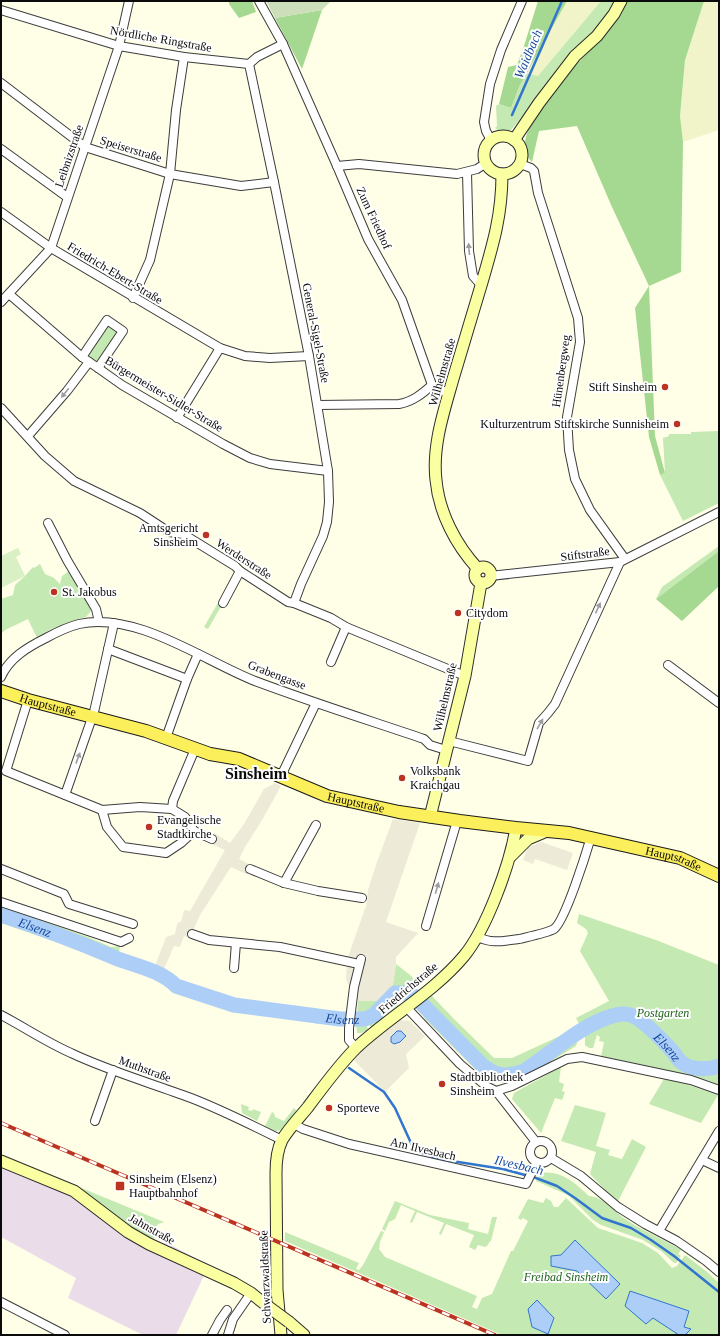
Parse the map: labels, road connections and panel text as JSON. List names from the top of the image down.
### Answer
{
  "streets": {
    "main road": [
      "Wilhelmstraße",
      "Hauptstraße",
      "Friedrichstraße",
      "Jahnstraße",
      "Schwarzwaldstraße"
    ],
    "street": [
      "Nördliche Ringstraße",
      "Speiserstraße",
      "Leibnizstraße",
      "Zum Friedhof",
      "Friedrich-Ebert-Straße",
      "General-Sigel-Straße",
      "Hünenbergweg",
      "Bürgermeister-Sidler-Straße",
      "Stiftstraße",
      "Werderstraße",
      "Grabengasse",
      "Muthstraße",
      "Am Ilvesbach"
    ]
  },
  "crossings": [
    ["Nördliche Ringstraße", "Leibnizstraße"],
    ["Nördliche Ringstraße", "General-Sigel-Straße"],
    ["Speiserstraße", "Leibnizstraße"],
    ["Speiserstraße", "General-Sigel-Straße"],
    ["Leibnizstraße", "Friedrich-Ebert-Straße"],
    ["Leibnizstraße", "Bürgermeister-Sidler-Straße"],
    ["Friedrich-Ebert-Straße", "General-Sigel-Straße"],
    ["General-Sigel-Straße", "Bürgermeister-Sidler-Straße"],
    ["General-Sigel-Straße", "Werderstraße"],
    ["Hünenbergweg", "Wilhelmstraße"],
    ["Hünenbergweg", "Stiftstraße"],
    ["Hünenbergweg", "Grabengasse"],
    ["Wilhelmstraße", "Stiftstraße"],
    ["Wilhelmstraße", "Werderstraße"],
    ["Wilhelmstraße", "Grabengasse"],
    ["Wilhelmstraße", "Hauptstraße"],
    ["Stiftstraße", "Grabengasse"],
    ["Hauptstraße", "Friedrichstraße"],
    ["Friedrichstraße", "Muthstraße"],
    ["Friedrichstraße", "Am Ilvesbach"],
    ["Friedrichstraße", "Schwarzwaldstraße"]
  ],
  "districts": ["Sinsheim"],
  "water": ["Waidbach", "Elsenz", "Ilvesbach"],
  "parks": ["Postgarten", "Freibad Sinsheim"],
  "places": {
    "other": [
      "Stift Sinsheim",
      "Kulturzentrum Stiftskirche Sunnisheim",
      "Amtsgericht Sinsheim",
      "St. Jakobus",
      "Citydom",
      "Volksbank Kraichgau",
      "Evangelische Stadtkirche",
      "Stadtbibliothek Sinsheim",
      "Sporteve"
    ],
    "transit": ["Sinsheim (Elsenz) Hauptbahnhof"]
  }
}
